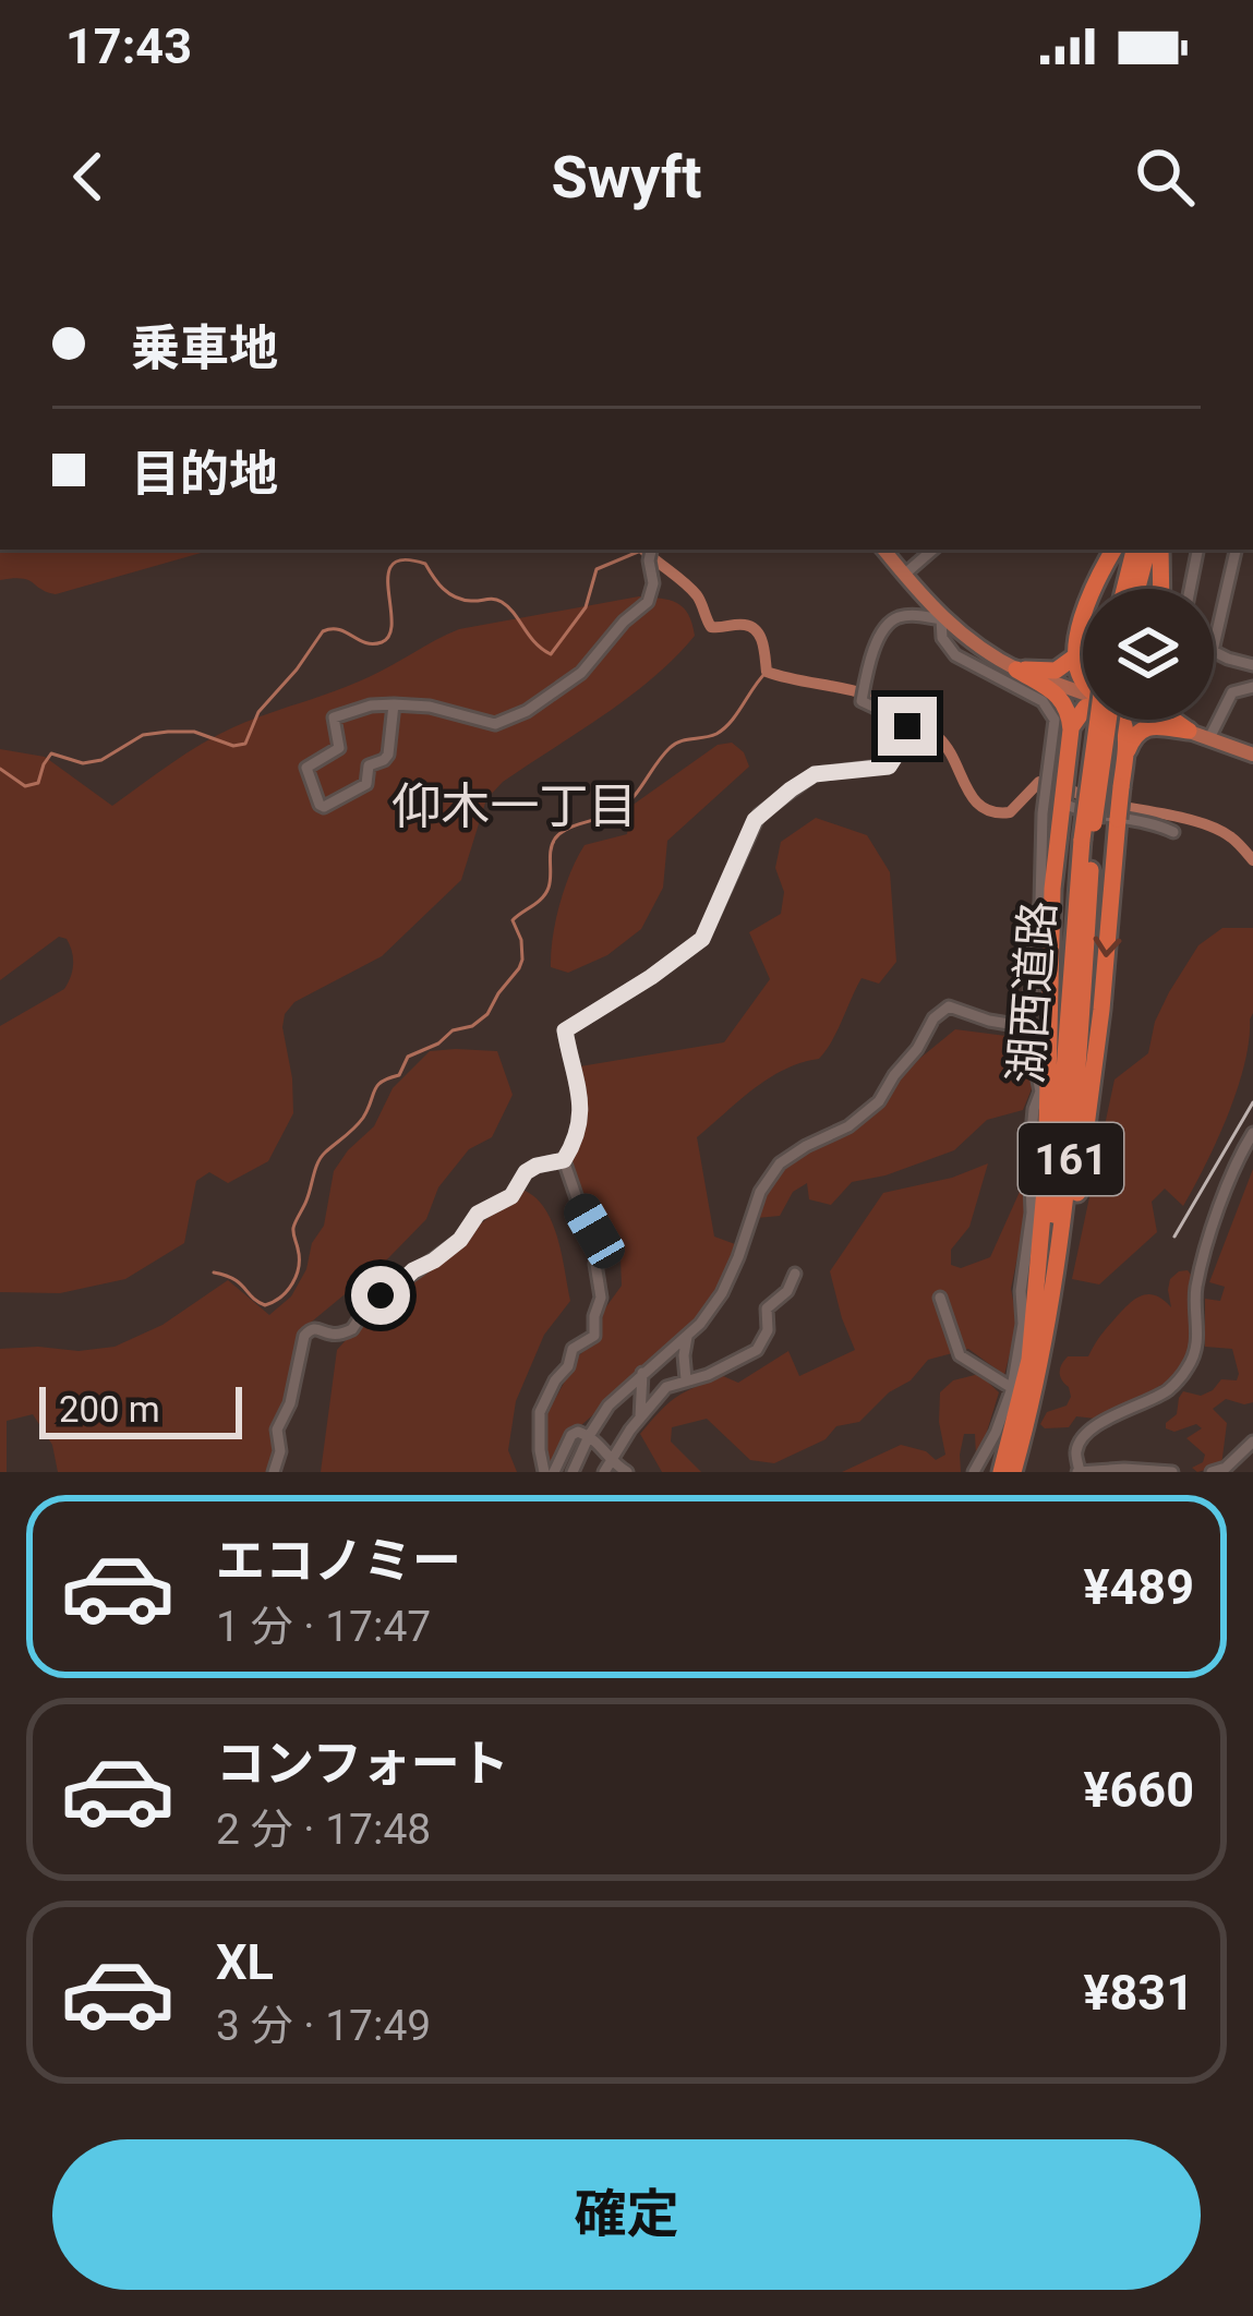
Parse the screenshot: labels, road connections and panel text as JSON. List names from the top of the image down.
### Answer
{
  "streets": {
    "highway": ["湖西道路", "161"]
  },
  "districts": ["仰木一丁目"],
  "scale_bar": "200 m",
  "page": {
    "status": "17:43",
    "header": "Swyft",
    "banner": ["乗車地", "目的地"],
    "scale": "200 m",
    "list": [
      {
        "name": "エコノミー",
        "note": "1 分 · 17:47",
        "value": "¥489"
      },
      {
        "name": "コンフォート",
        "note": "2 分 · 17:48",
        "value": "¥660"
      },
      {
        "name": "XL",
        "note": "3 分 · 17:49",
        "value": "¥831"
      }
    ],
    "buttons": "確定"
  }
}
